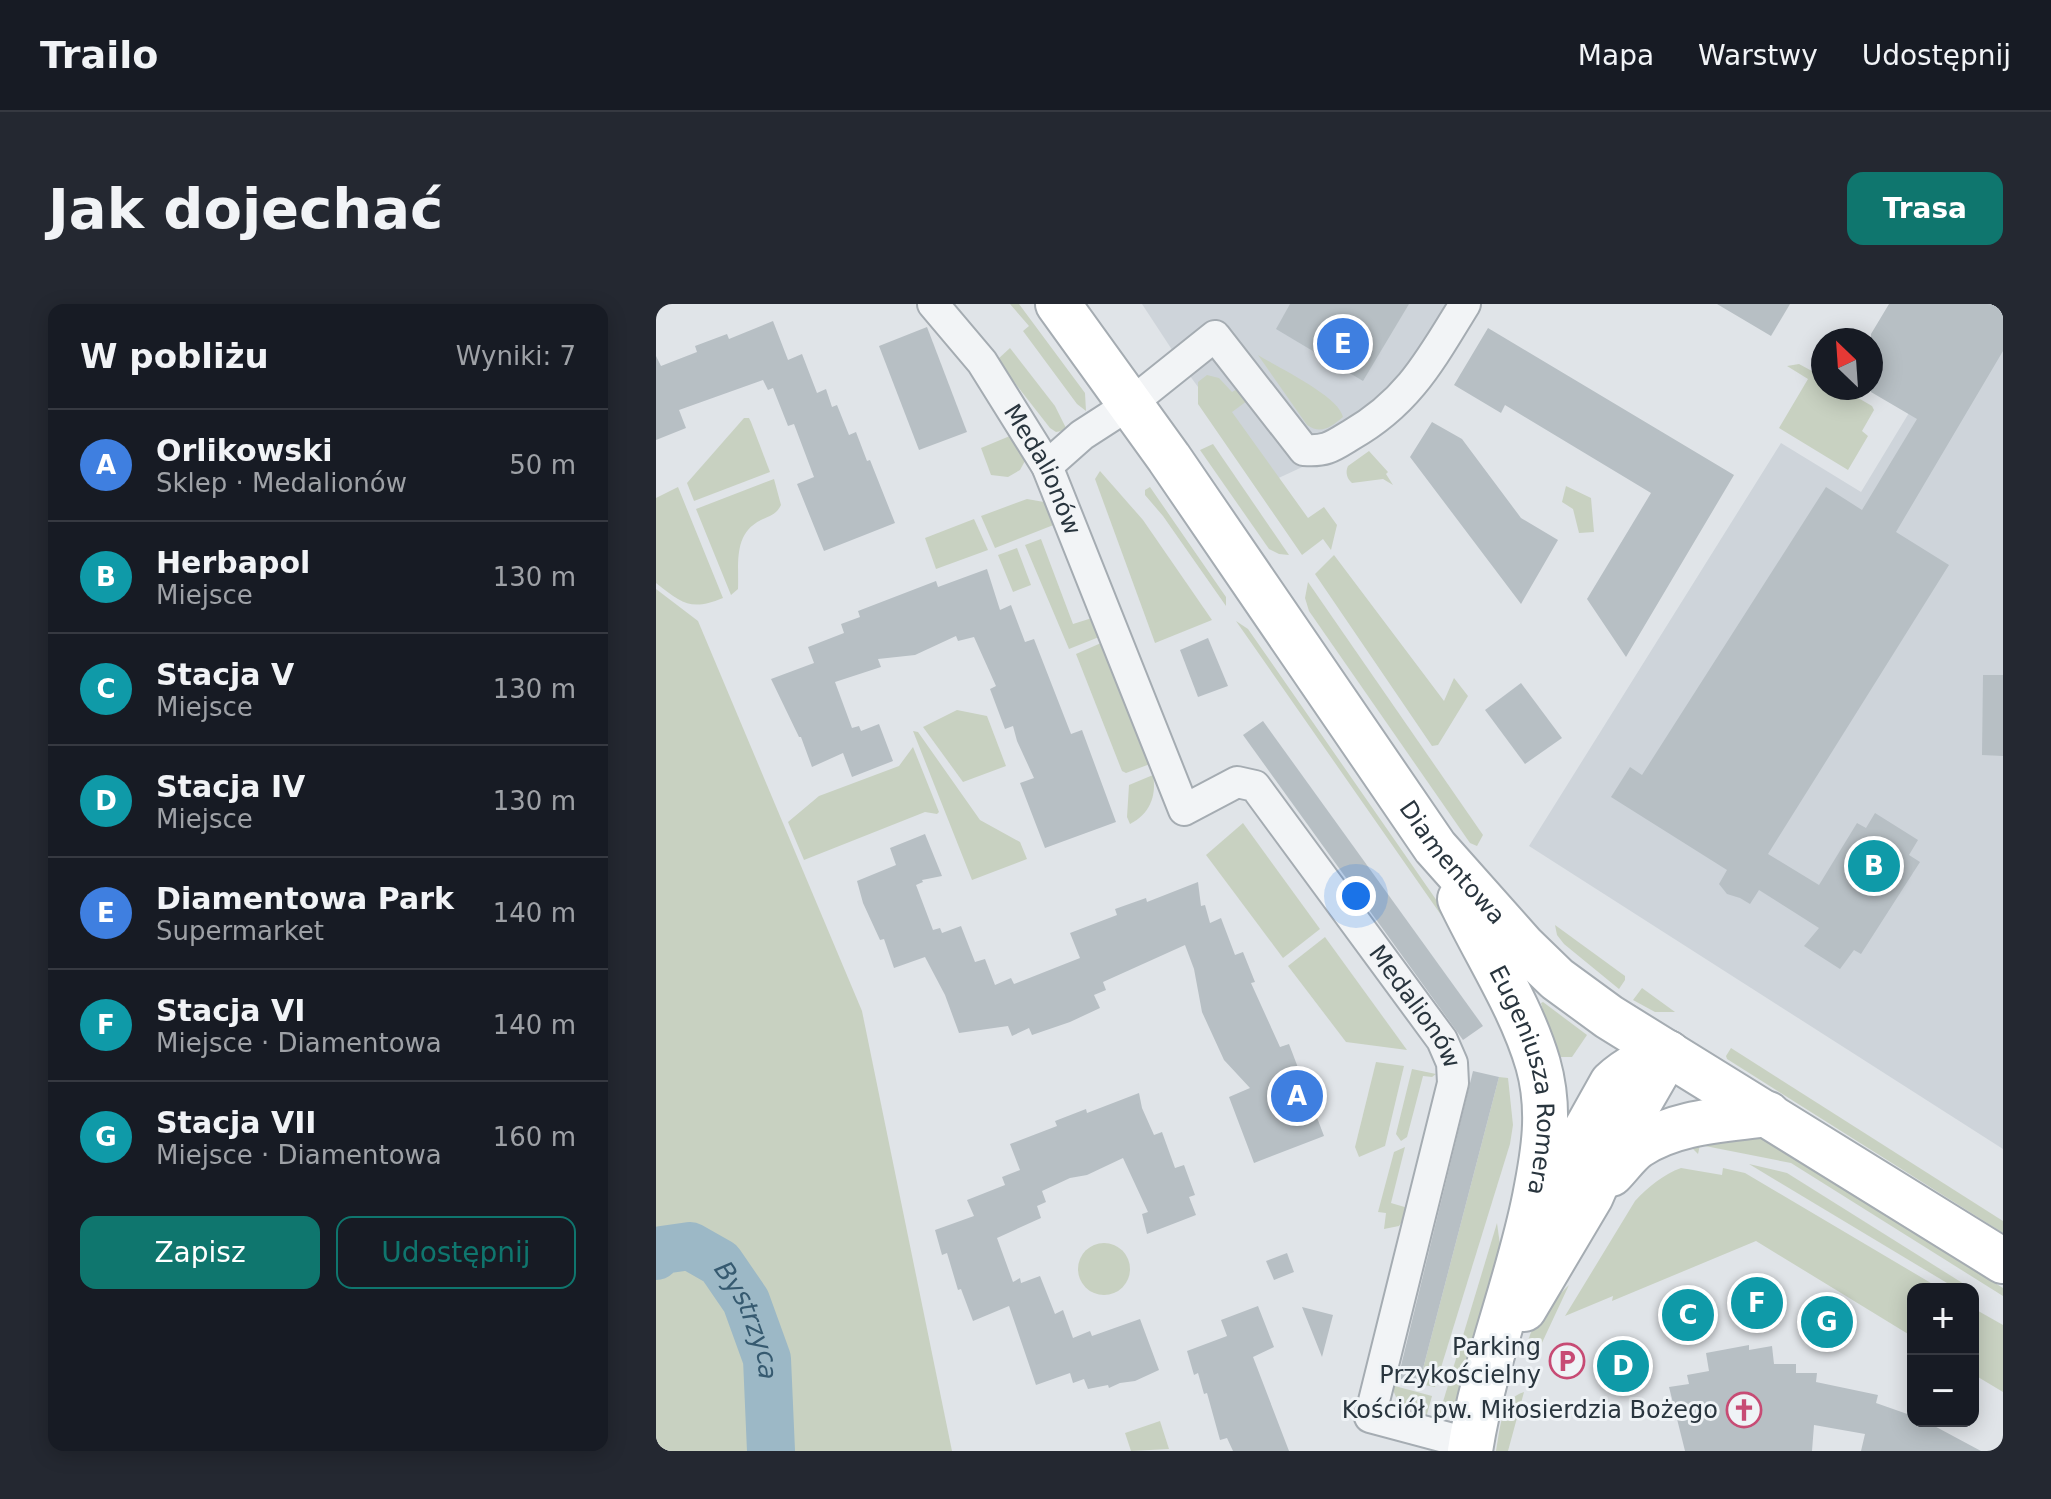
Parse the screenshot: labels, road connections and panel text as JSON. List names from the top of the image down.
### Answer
{
  "streets": {
    "street": ["Medalionów", "Diamentowa", "Eugeniusza Romera"]
  },
  "crossings": [
    ["Medalionów", "Eugeniusza Romera"],
    ["Diamentowa", "Eugeniusza Romera"]
  ],
  "water": ["Bystrzyca"],
  "places": {
    "parking": ["Parking Przykościelny"],
    "church": ["Kościół pw. Miłosierdzia Bożego"]
  },
  "north": "top left",
  "page": {
    "header": "Trailo",
    "nav": ["Mapa", "Warstwy", "Udostępnij"],
    "buttons": [
      "Trasa",
      ["Zapisz", "Udostępnij"]
    ],
    "title": "Jak dojechać",
    "heading": ["W pobliżu", "Wyniki: 7"],
    "pins": [
      "E",
      "B",
      "A",
      "F",
      "C",
      "G",
      "D"
    ],
    "list": [
      {
        "mark": "A",
        "name": "Orlikowski",
        "note": "Sklep · Medalionów",
        "value": "50 m"
      },
      {
        "mark": "B",
        "name": "Herbapol",
        "note": "Miejsce",
        "value": "130 m"
      },
      {
        "mark": "C",
        "name": "Stacja V",
        "note": "Miejsce",
        "value": "130 m"
      },
      {
        "mark": "D",
        "name": "Stacja IV",
        "note": "Miejsce",
        "value": "130 m"
      },
      {
        "mark": "E",
        "name": "Diamentowa Park",
        "note": "Supermarket",
        "value": "140 m"
      },
      {
        "mark": "F",
        "name": "Stacja VI",
        "note": "Miejsce · Diamentowa",
        "value": "140 m"
      },
      {
        "mark": "G",
        "name": "Stacja VII",
        "note": "Miejsce · Diamentowa",
        "value": "160 m"
      }
    ],
    "map_buttons": ["+", "−"]
  }
}
